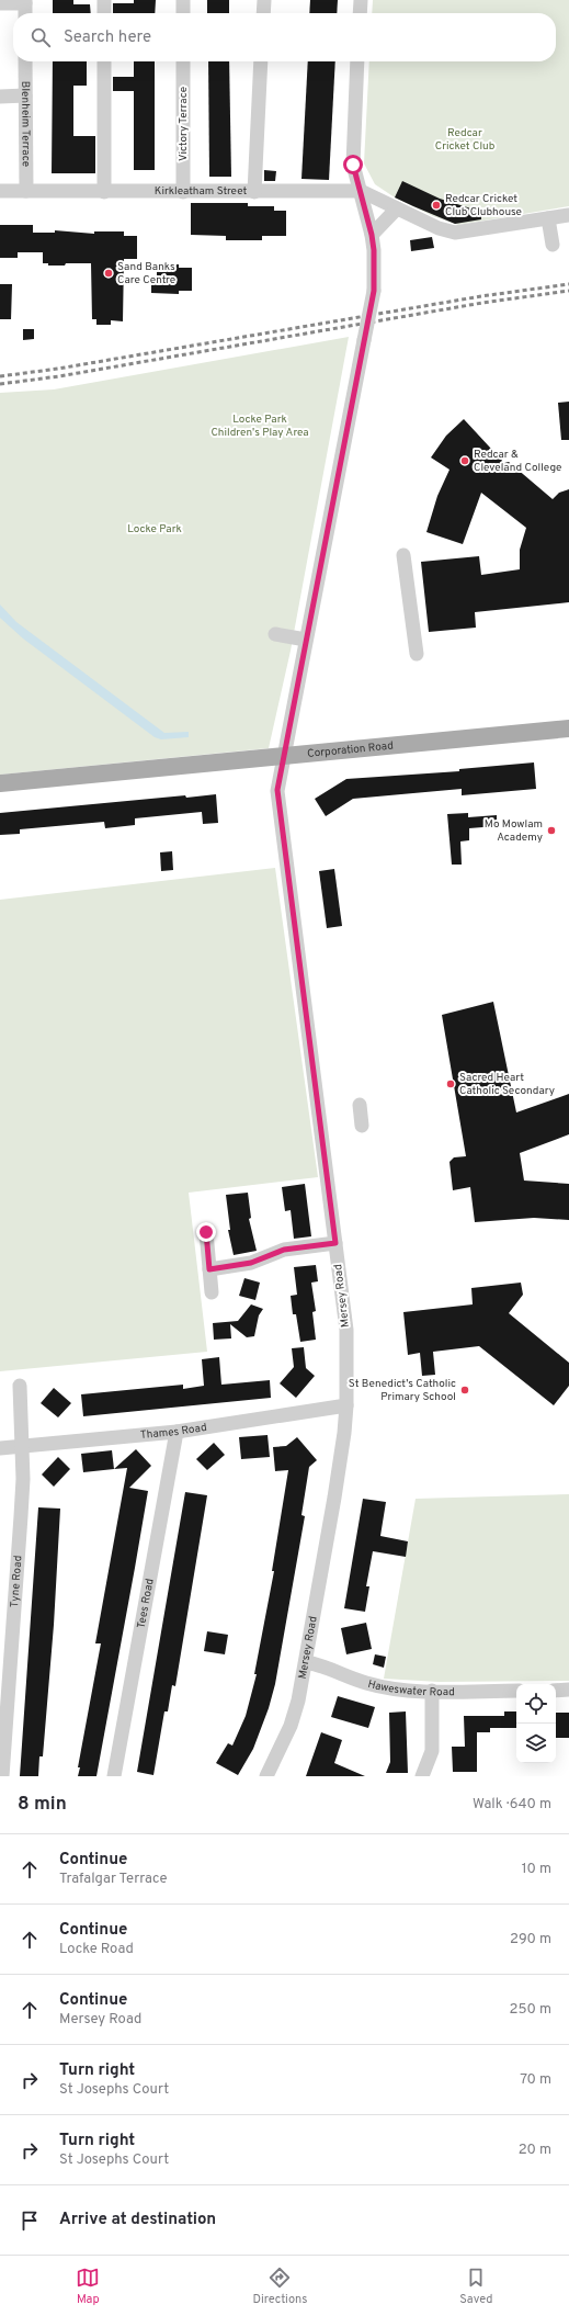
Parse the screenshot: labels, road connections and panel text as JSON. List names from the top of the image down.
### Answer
{
  "streets": {
    "main road": ["Corporation Road"],
    "street": [
      "Blenheim Terrace",
      "Victory Terrace",
      "Kirkleatham Street",
      "Mersey Road",
      "Thames Road",
      "Tyne Road",
      "Tees Road",
      "Haweswater Road"
    ]
  },
  "crossings": [
    ["Blenheim Terrace", "Kirkleatham Street"],
    ["Victory Terrace", "Kirkleatham Street"],
    ["Kirkleatham Street", "Mersey Road"],
    ["Corporation Road", "Mersey Road"],
    ["Mersey Road", "Thames Road"],
    ["Mersey Road", "Haweswater Road"],
    ["Thames Road", "Tyne Road"],
    ["Thames Road", "Tees Road"]
  ],
  "parks": ["Redcar Cricket Club", "Locke Park Children's Play Area", "Locke Park"],
  "places": [
    "Redcar Cricket Club Clubhouse",
    "Sand Banks Care Centre",
    "Redcar & Cleveland College",
    "Mo Mowlam Academy",
    "Sacred Heart Catholic Secondary",
    "St Benedict's Catholic Primary School"
  ],
  "page": {
    "search": "Search here",
    "heading": ["8 min", "Walk · 640 m"],
    "list": [
      ["Continue", "Trafalgar Terrace", "10 m"],
      ["Continue", "Locke Road", "290 m"],
      ["Continue", "Mersey Road", "250 m"],
      ["Turn right", "St Josephs Court", "70 m"],
      ["Turn right", "St Josephs Court", "20 m"],
      "Arrive at destination"
    ],
    "nav": ["Map", "Directions", "Saved"]
  }
}
